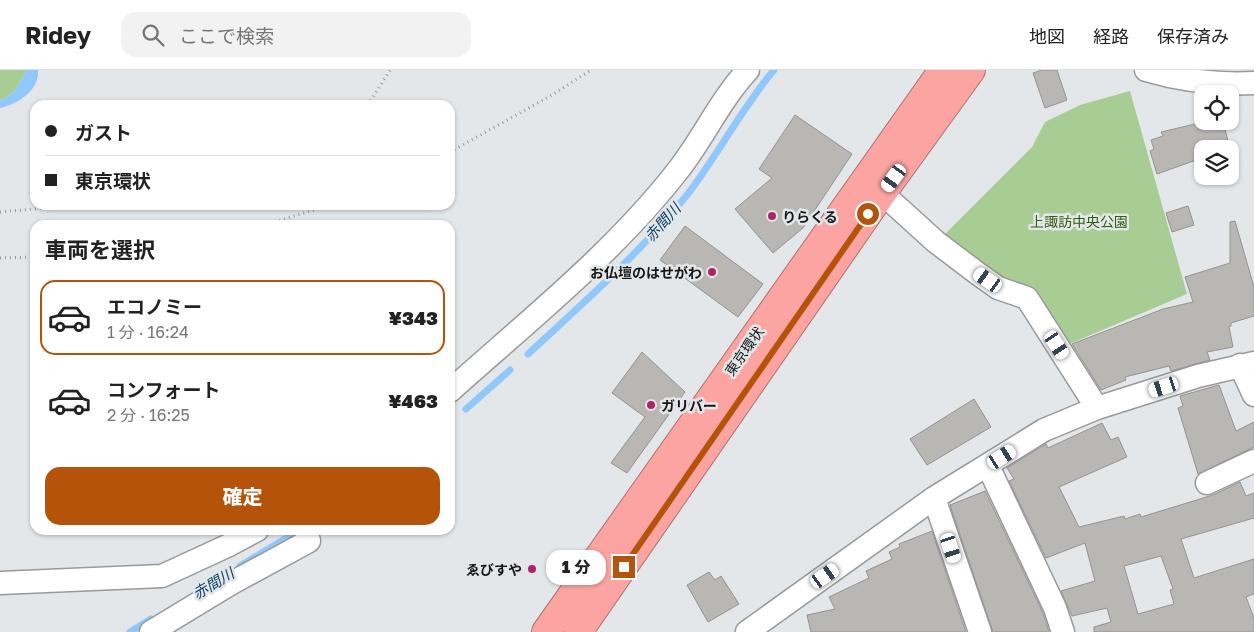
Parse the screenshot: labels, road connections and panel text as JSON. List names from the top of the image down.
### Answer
{
  "streets": {
    "highway": ["東京環状"]
  },
  "water": ["赤間川"],
  "parks": ["上諏訪中央公園"],
  "places": [
    "りらくる",
    "お仏壇のはせがわ",
    "ガリバー",
    "ゑびすや"
  ],
  "page": {
    "header": "Ridey",
    "search": "ここで検索",
    "nav": ["地図", "経路", "保存済み"],
    "banner": ["ガスト", "東京環状"],
    "heading": "車両を選択",
    "list": [
      {
        "name": "エコノミー",
        "note": "1 分 · 16:24",
        "value": "¥343"
      },
      {
        "name": "コンフォート",
        "note": "2 分 · 16:25",
        "value": "¥463"
      }
    ],
    "buttons": "確定",
    "bubble": "1 分"
  }
}
